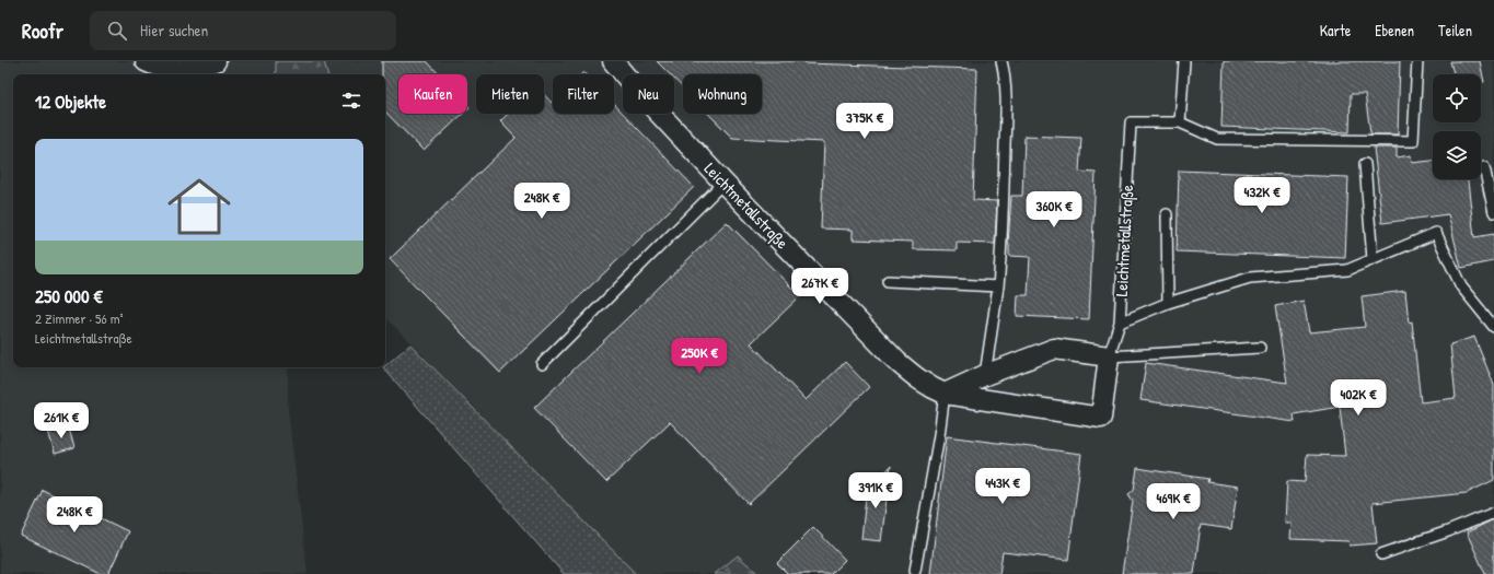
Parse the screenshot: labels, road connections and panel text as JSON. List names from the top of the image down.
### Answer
{
  "streets": {
    "street": ["Leichtmetallstraße"]
  },
  "page": {
    "header": "Roofr",
    "search": "Hier suchen",
    "nav": ["Karte", "Ebenen", "Teilen"],
    "chip": [
      "Kaufen",
      "Mieten",
      "Filter",
      "Neu",
      "Wohnung"
    ],
    "heading": "12 Objekte",
    "price": [
      "375K €",
      "432K €",
      "248K €",
      "360K €",
      "267K €",
      "250K €",
      "402K €",
      "261K €",
      "443K €",
      "391K €",
      "469K €",
      "248K €"
    ],
    "list": [
      {
        "name": "250 000 €",
        "note": "2 Zimmer · 56 m² · Leichtmetallstraße"
      }
    ]
  }
}
